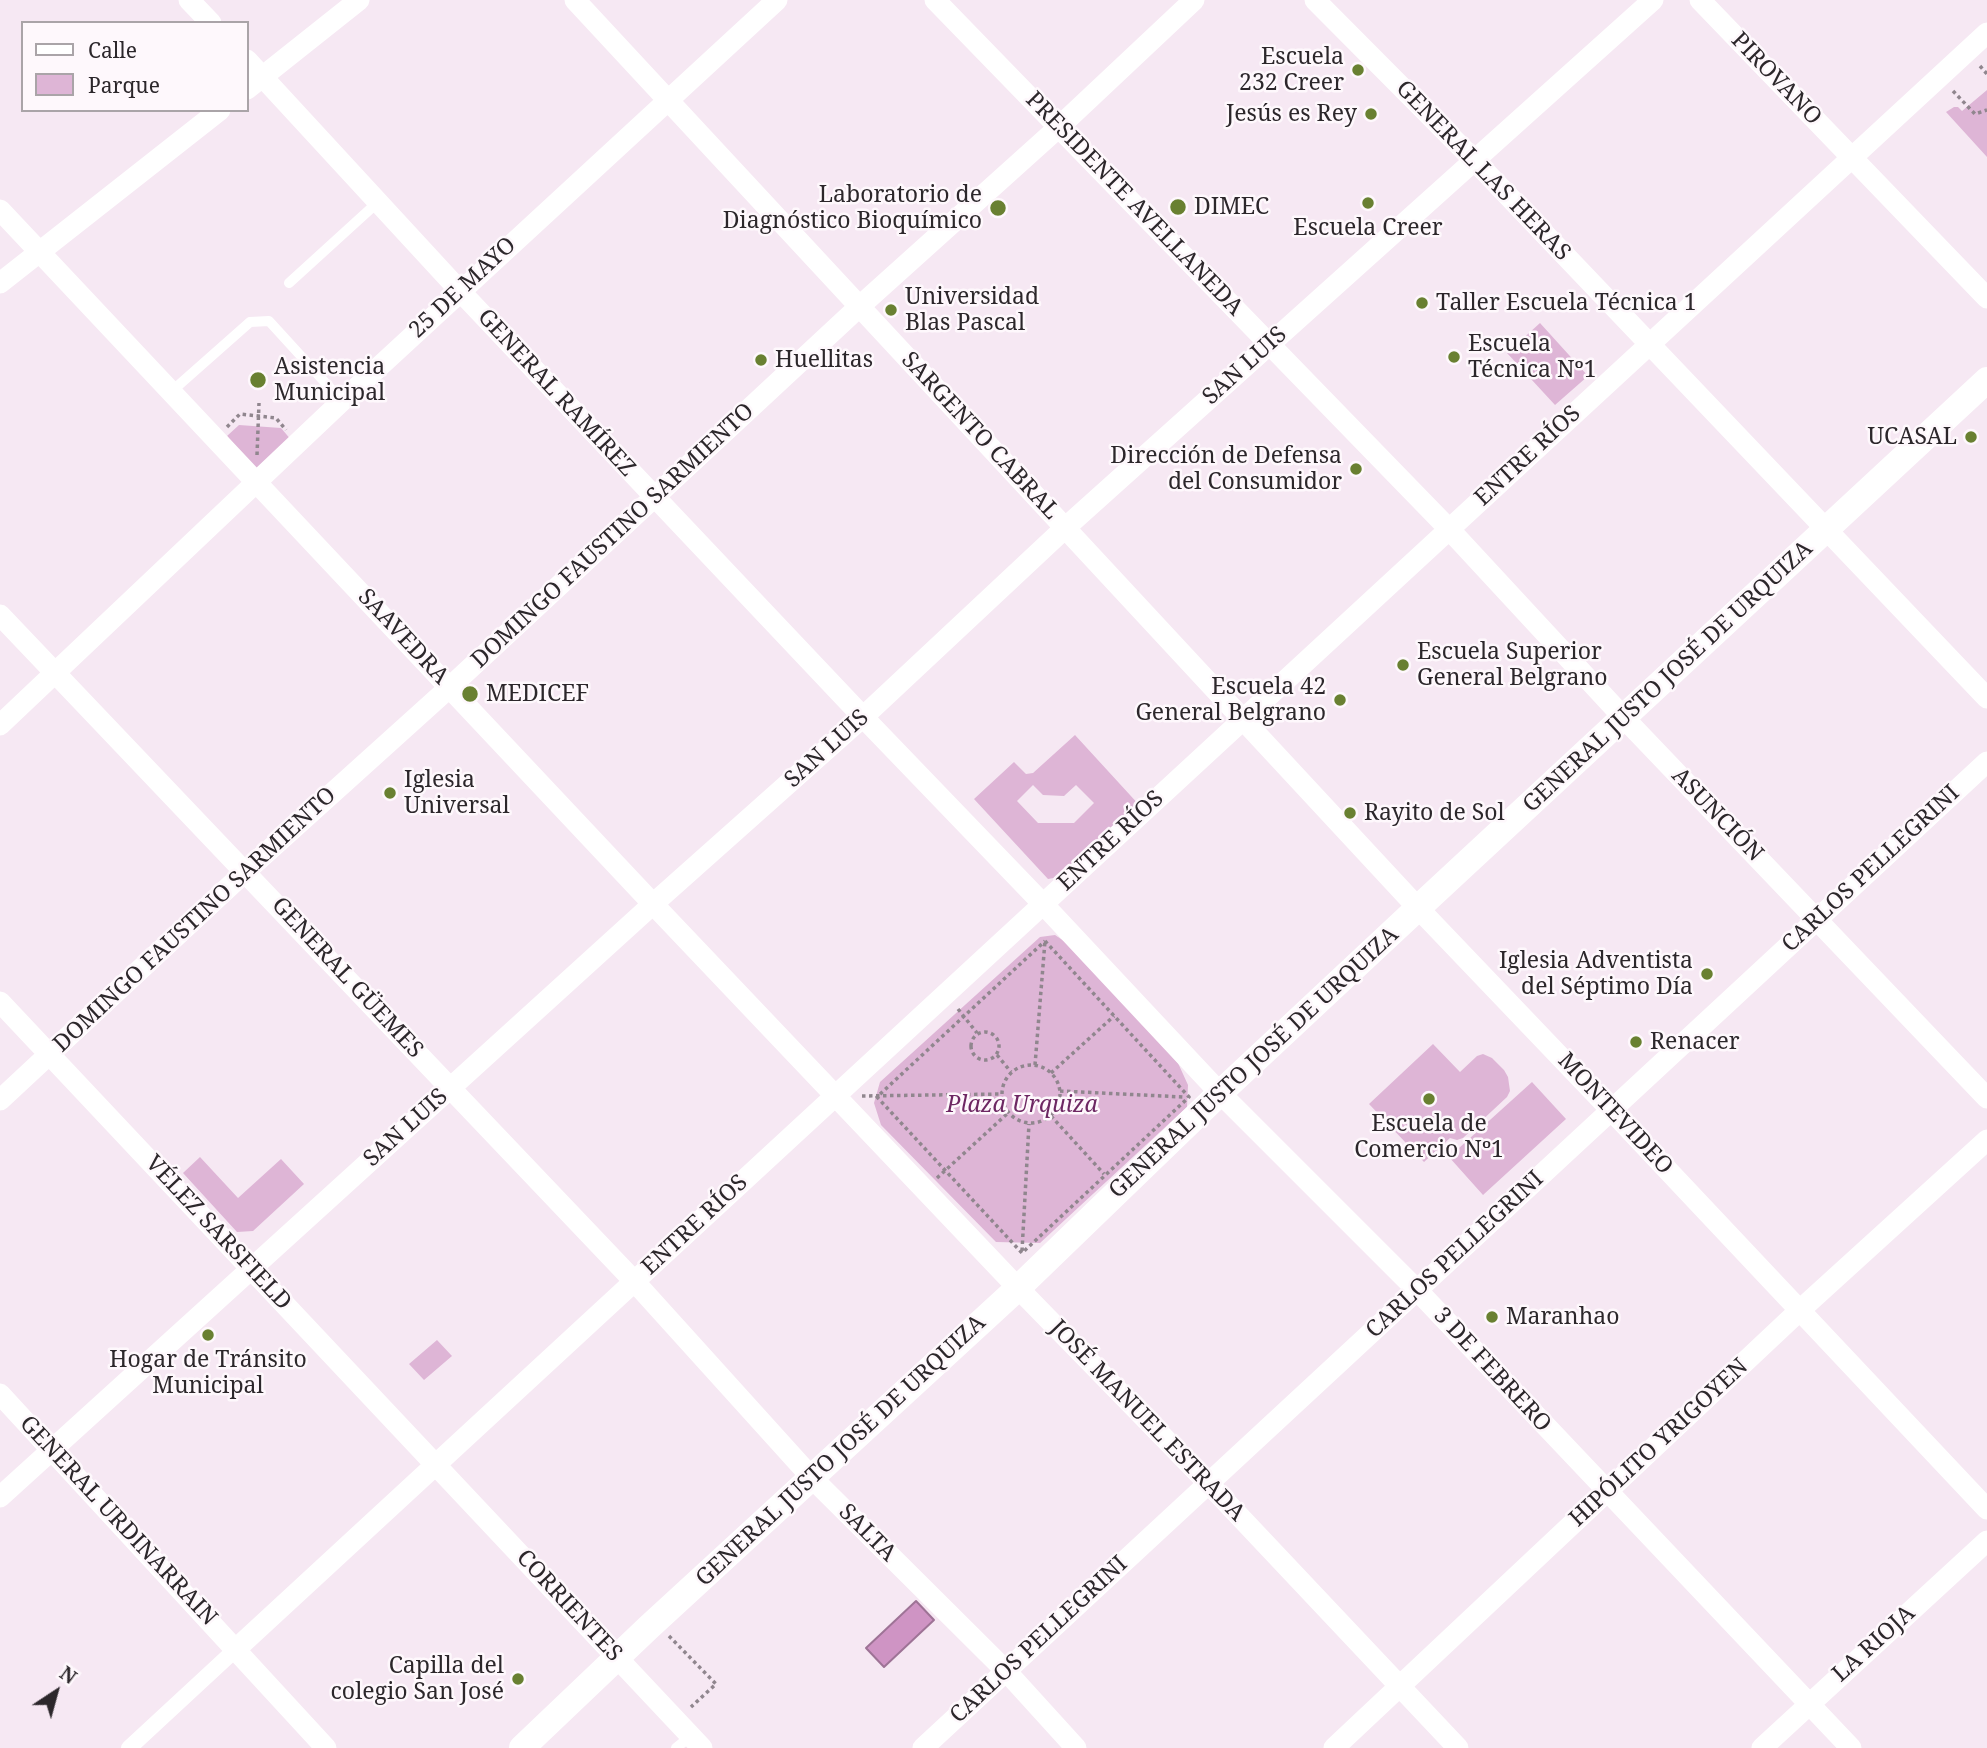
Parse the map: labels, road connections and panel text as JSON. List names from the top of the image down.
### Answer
{
  "streets": {
    "street": [
      "PIROVANO",
      "GENERAL LAS HERAS",
      "PRESIDENTE AVELLANEDA",
      "25 DE MAYO",
      "SAN LUIS",
      "GENERAL RAMÍREZ",
      "SARGENTO CABRAL",
      "ENTRE RÍOS",
      "DOMINGO FAUSTINO SARMIENTO",
      "SAAVEDRA",
      "GENERAL JUSTO JOSÉ DE URQUIZA",
      "ASUNCIÓN",
      "CARLOS PELLEGRINI",
      "GENERAL GÜEMES",
      "MONTEVIDEO",
      "VÉLEZ SARSFIELD",
      "3 DE FEBRERO",
      "JOSÉ MANUEL ESTRADA",
      "HIPÓLITO YRIGOYEN",
      "GENERAL URDINARRAIN",
      "SALTA",
      "CORRIENTES",
      "LA RIOJA"
    ]
  },
  "crossings": [
    ["PIROVANO", "ENTRE RÍOS"],
    ["GENERAL LAS HERAS", "SAN LUIS"],
    ["GENERAL LAS HERAS", "ENTRE RÍOS"],
    ["GENERAL LAS HERAS", "GENERAL JUSTO JOSÉ DE URQUIZA"],
    ["PRESIDENTE AVELLANEDA", "SAN LUIS"],
    ["PRESIDENTE AVELLANEDA", "ENTRE RÍOS"],
    ["PRESIDENTE AVELLANEDA", "DOMINGO FAUSTINO SARMIENTO"],
    ["PRESIDENTE AVELLANEDA", "ASUNCIÓN"],
    ["25 DE MAYO", "GENERAL RAMÍREZ"],
    ["25 DE MAYO", "SARGENTO CABRAL"],
    ["25 DE MAYO", "SAAVEDRA"],
    ["25 DE MAYO", "GENERAL GÜEMES"],
    ["SAN LUIS", "GENERAL RAMÍREZ"],
    ["SAN LUIS", "SARGENTO CABRAL"],
    ["SAN LUIS", "SAAVEDRA"],
    ["SAN LUIS", "GENERAL GÜEMES"],
    ["SAN LUIS", "VÉLEZ SARSFIELD"],
    ["SAN LUIS", "GENERAL URDINARRAIN"],
    ["GENERAL RAMÍREZ", "ENTRE RÍOS"],
    ["GENERAL RAMÍREZ", "DOMINGO FAUSTINO SARMIENTO"],
    ["GENERAL RAMÍREZ", "3 DE FEBRERO"],
    ["SARGENTO CABRAL", "ENTRE RÍOS"],
    ["SARGENTO CABRAL", "DOMINGO FAUSTINO SARMIENTO"],
    ["SARGENTO CABRAL", "MONTEVIDEO"],
    ["ENTRE RÍOS", "SAAVEDRA"],
    ["ENTRE RÍOS", "ASUNCIÓN"],
    ["ENTRE RÍOS", "GENERAL GÜEMES"],
    ["ENTRE RÍOS", "MONTEVIDEO"],
    ["ENTRE RÍOS", "VÉLEZ SARSFIELD"],
    ["ENTRE RÍOS", "3 DE FEBRERO"],
    ["ENTRE RÍOS", "JOSÉ MANUEL ESTRADA"],
    ["ENTRE RÍOS", "GENERAL URDINARRAIN"],
    ["ENTRE RÍOS", "SALTA"],
    ["ENTRE RÍOS", "CORRIENTES"],
    ["DOMINGO FAUSTINO SARMIENTO", "SAAVEDRA"],
    ["DOMINGO FAUSTINO SARMIENTO", "GENERAL GÜEMES"],
    ["DOMINGO FAUSTINO SARMIENTO", "VÉLEZ SARSFIELD"],
    ["SAAVEDRA", "JOSÉ MANUEL ESTRADA"],
    ["GENERAL JUSTO JOSÉ DE URQUIZA", "ASUNCIÓN"],
    ["GENERAL JUSTO JOSÉ DE URQUIZA", "MONTEVIDEO"],
    ["GENERAL JUSTO JOSÉ DE URQUIZA", "3 DE FEBRERO"],
    ["GENERAL JUSTO JOSÉ DE URQUIZA", "JOSÉ MANUEL ESTRADA"],
    ["GENERAL JUSTO JOSÉ DE URQUIZA", "SALTA"],
    ["GENERAL JUSTO JOSÉ DE URQUIZA", "CORRIENTES"],
    ["ASUNCIÓN", "CARLOS PELLEGRINI"],
    ["CARLOS PELLEGRINI", "MONTEVIDEO"],
    ["CARLOS PELLEGRINI", "3 DE FEBRERO"],
    ["CARLOS PELLEGRINI", "JOSÉ MANUEL ESTRADA"],
    ["CARLOS PELLEGRINI", "SALTA"],
    ["GENERAL GÜEMES", "SALTA"],
    ["MONTEVIDEO", "HIPÓLITO YRIGOYEN"],
    ["VÉLEZ SARSFIELD", "CORRIENTES"],
    ["3 DE FEBRERO", "HIPÓLITO YRIGOYEN"],
    ["3 DE FEBRERO", "LA RIOJA"],
    ["JOSÉ MANUEL ESTRADA", "HIPÓLITO YRIGOYEN"]
  ],
  "parks": ["Plaza Urquiza"],
  "places": [
    "Escuela 232 Creer",
    "Jesús es Rey",
    "Escuela Creer",
    "DIMEC",
    "Laboratorio de Diagnóstico Bioquímico",
    "Taller Escuela Técnica 1",
    "Universidad Blas Pascal",
    "Escuela Técnica Nº1",
    "Huellitas",
    "Asistencia Municipal",
    "UCASAL",
    "Dirección de Defensa del Consumidor",
    "Escuela Superior General Belgrano",
    "MEDICEF",
    "Escuela 42 General Belgrano",
    "Iglesia Universal",
    "Rayito de Sol",
    "Iglesia Adventista del Séptimo Día",
    "Renacer",
    "Escuela de Comercio Nº1",
    "Maranhao",
    "Hogar de Tránsito Municipal",
    "Capilla del colegio San José"
  ],
  "legend": ["Calle", "Parque"],
  "north": "top right"
}
